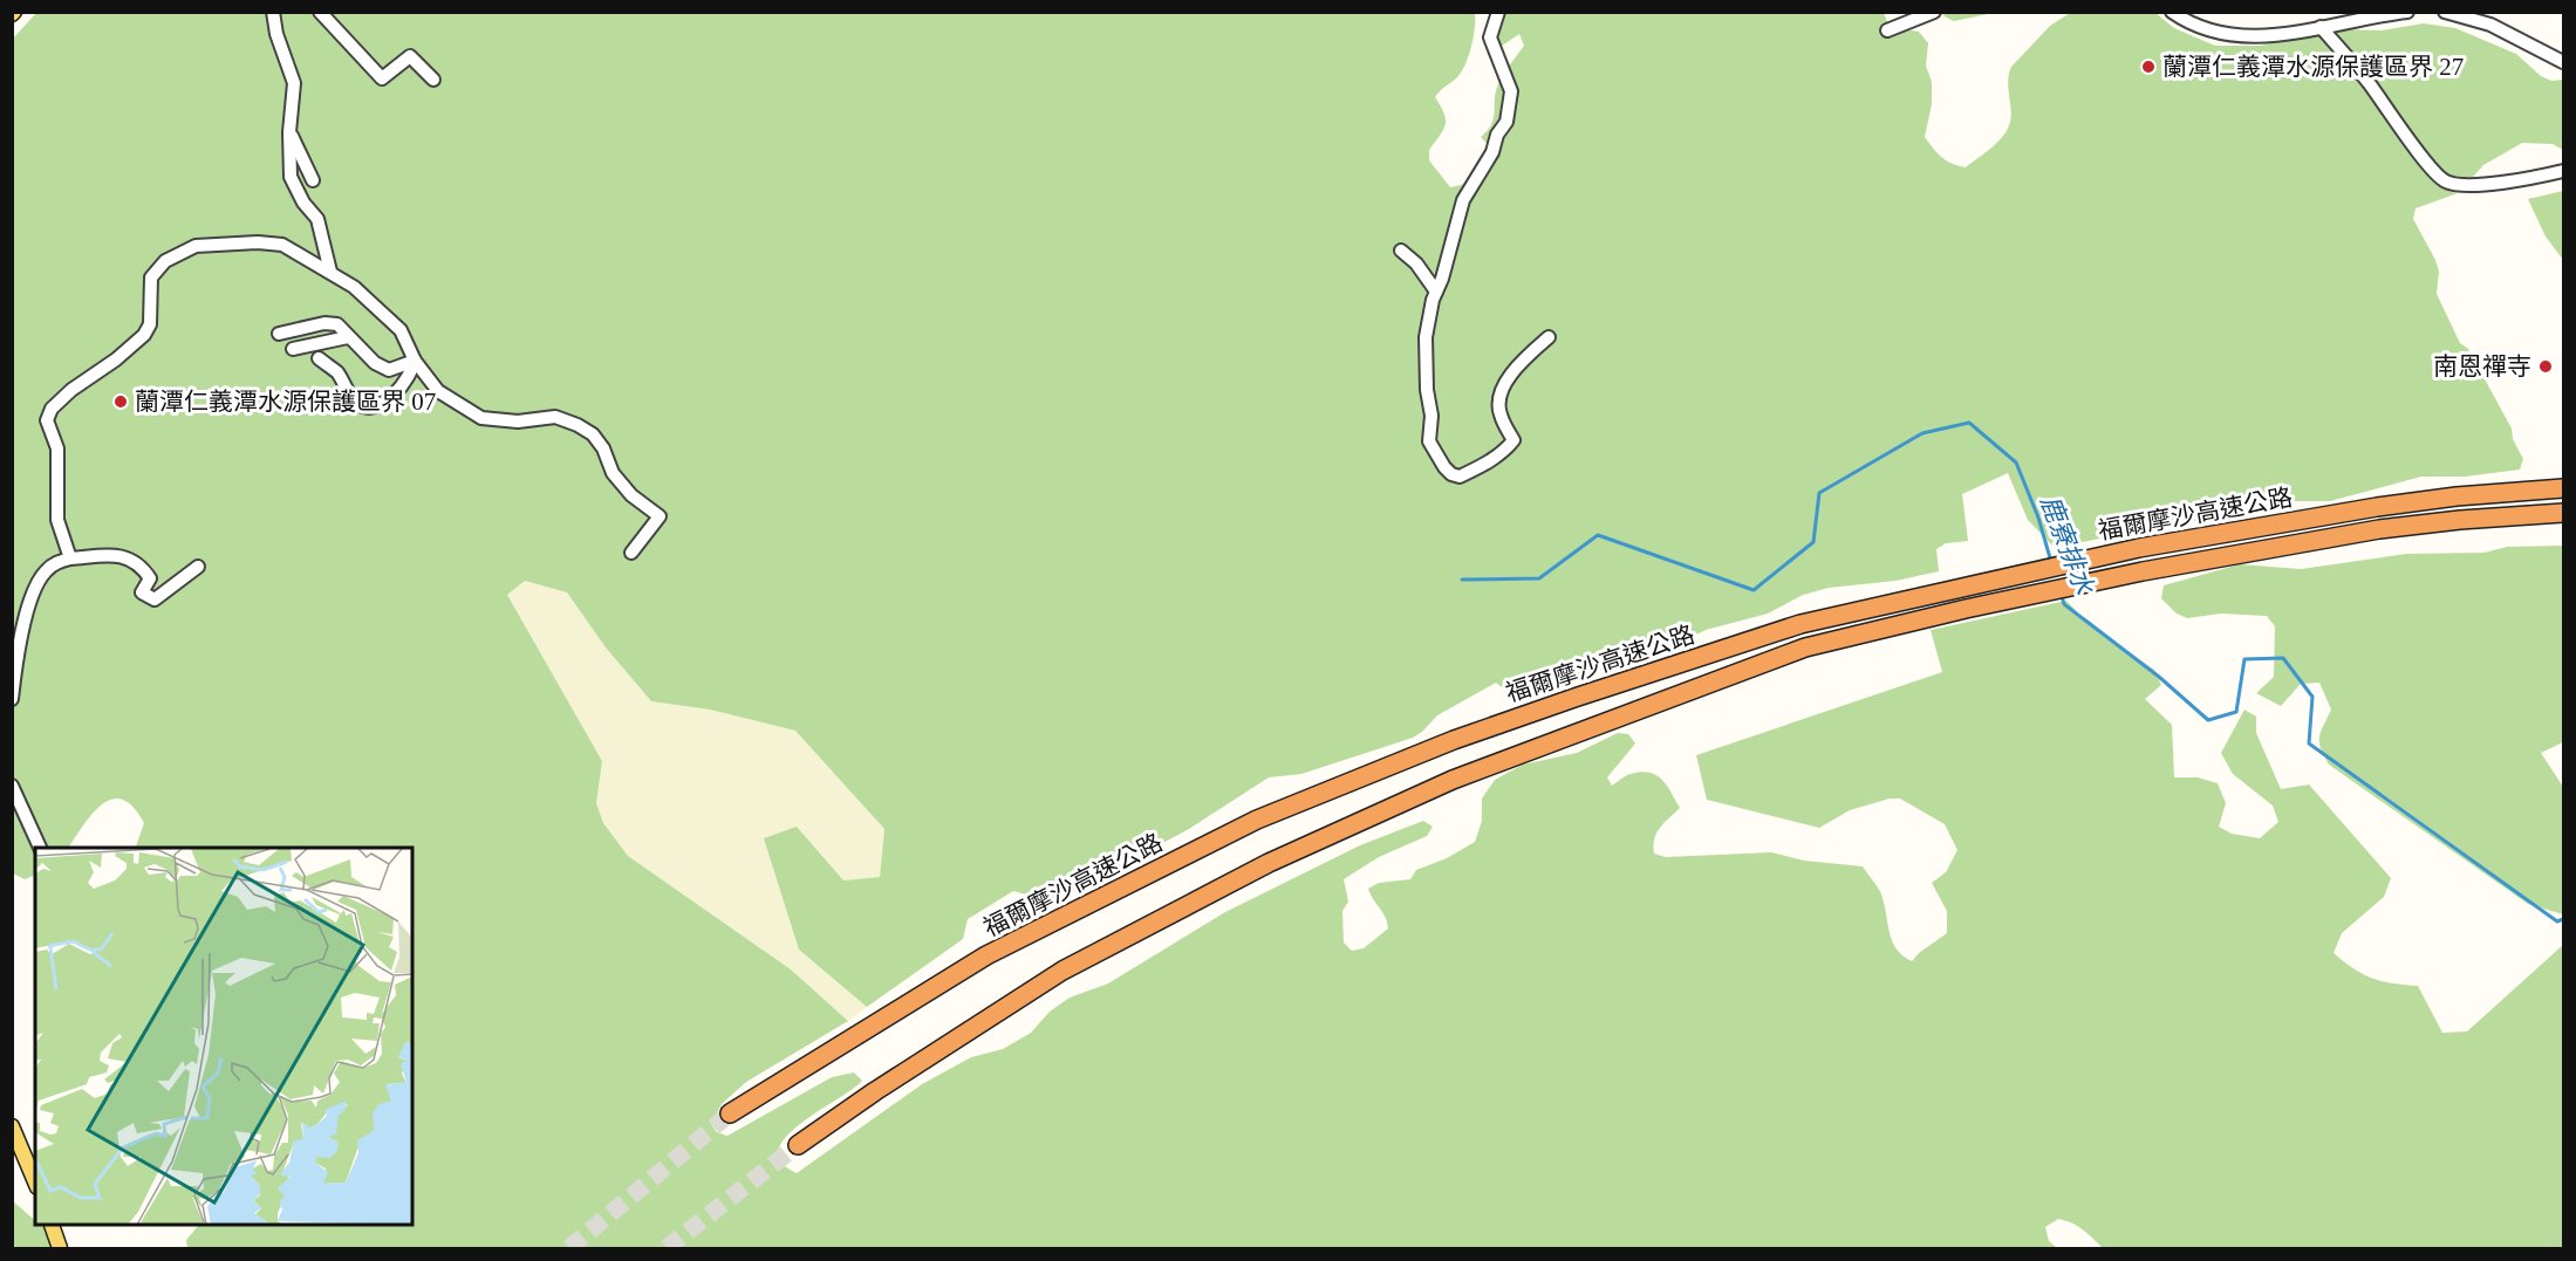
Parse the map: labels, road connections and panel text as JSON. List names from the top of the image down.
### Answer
{
  "streets": {
    "highway": ["福爾摩沙高速公路"]
  },
  "water": ["鹿寮排水"],
  "places": ["蘭潭仁義潭水源保護區界 27", "南恩禪寺", "蘭潭仁義潭水源保護區界 07"]
}
